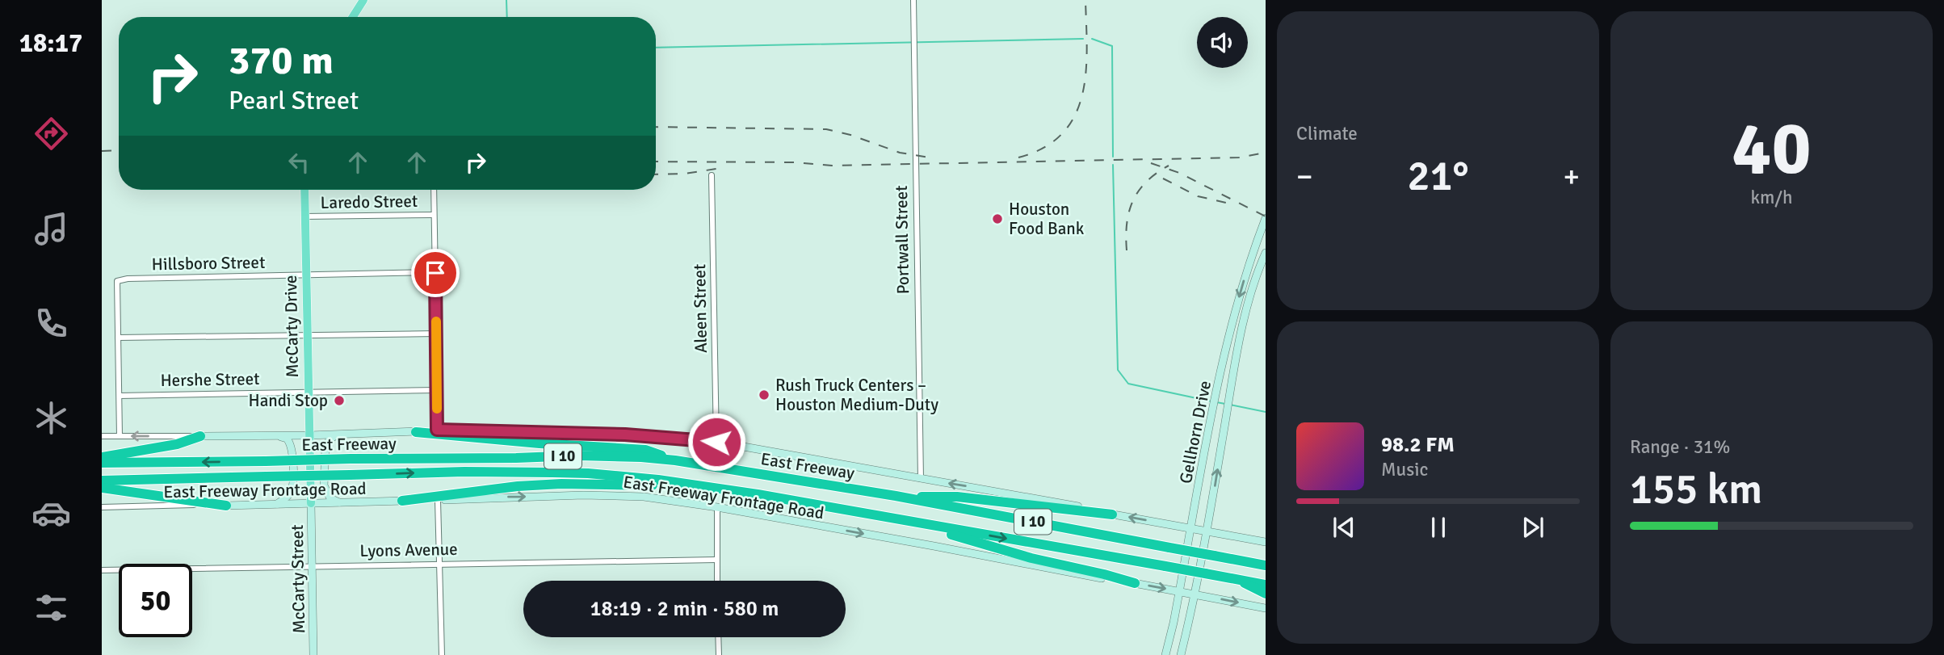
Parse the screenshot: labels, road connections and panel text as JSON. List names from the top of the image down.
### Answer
{
  "streets": {
    "highway": ["East Freeway", "I 10"],
    "main road": [
      "McCarty Drive",
      "Gellhorn Drive",
      "East Freeway Frontage Road",
      "McCarty Street"
    ],
    "street": [
      "Laredo Street",
      "Portwall Street",
      "Hillsboro Street",
      "Aleen Street",
      "Hershe Street",
      "Lyons Avenue"
    ]
  },
  "crossings": [
    ["Laredo Street", "McCarty Drive"],
    ["Hillsboro Street", "McCarty Drive"],
    ["McCarty Drive", "Hershe Street"],
    ["McCarty Drive", "East Freeway Frontage Road"],
    ["McCarty Drive", "McCarty Street"],
    ["Gellhorn Drive", "East Freeway Frontage Road"],
    ["East Freeway Frontage Road", "McCarty Street"],
    ["Lyons Avenue", "McCarty Street"]
  ],
  "places": ["Houston Food Bank", "Rush Truck Centers – Houston Medium-Duty", "Handi Stop"],
  "page": {
    "tabs": "18:17",
    "tile": [
      "Climate",
      ["40", "km/h"],
      ["Range · 31%", "155 km"]
    ],
    "turn": ["370 m", "Pearl Street"],
    "heat": ["−", "21°", "+"],
    "song": ["98.2 FM", "Music"],
    "limit": "50",
    "trip": "18:19 · 2 min · 580 m"
  }
}
